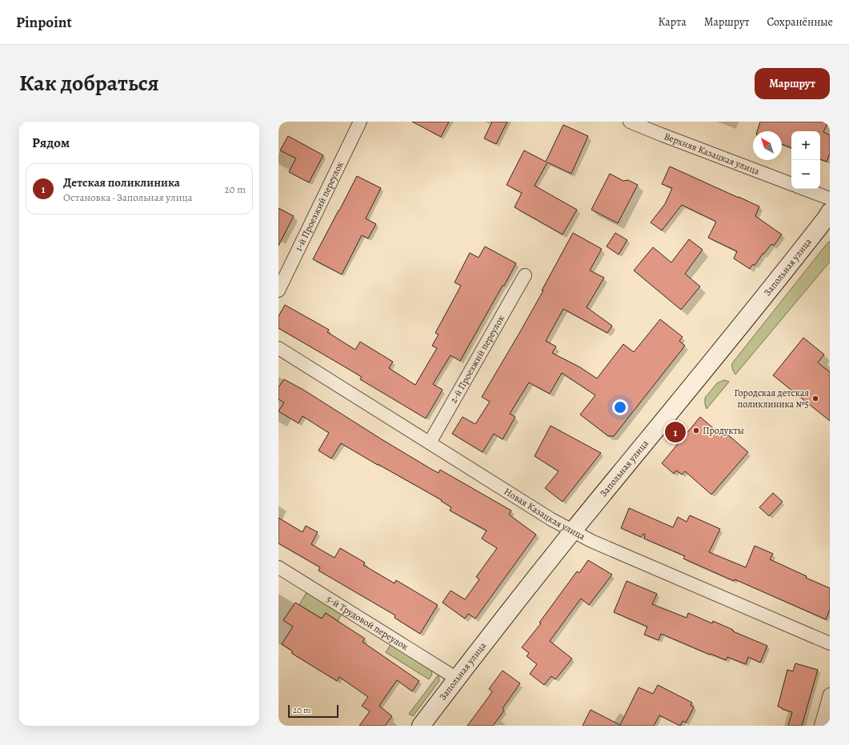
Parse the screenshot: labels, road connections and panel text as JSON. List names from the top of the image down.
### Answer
{
  "streets": {
    "main road": ["Запольная улица"],
    "street": [
      "Верхняя Казацкая улица",
      "1-й Проезжий переулок",
      "2-й Проезжий переулок",
      "Новая Казацкая улица",
      "5-й Трудовой переулок"
    ]
  },
  "crossings": [
    ["Запольная улица", "Новая Казацкая улица"],
    ["Запольная улица", "5-й Трудовой переулок"],
    ["2-й Проезжий переулок", "Новая Казацкая улица"]
  ],
  "places": ["Городская детская поликлиника №5", "Продукты"],
  "scale_bar": "20 m",
  "north": "top left",
  "page": {
    "header": "Pinpoint",
    "nav": ["Карта", "Маршрут", "Сохранённые"],
    "title": "Как добраться",
    "buttons": "Маршрут",
    "heading": "Рядом",
    "map_buttons": ["+", "−"],
    "list": [
      {
        "mark": "1",
        "name": "Детская поликлиника",
        "note": "Остановка · Запольная улица",
        "value": "20 m"
      }
    ],
    "pins": "1",
    "scale": "20 m"
  }
}
